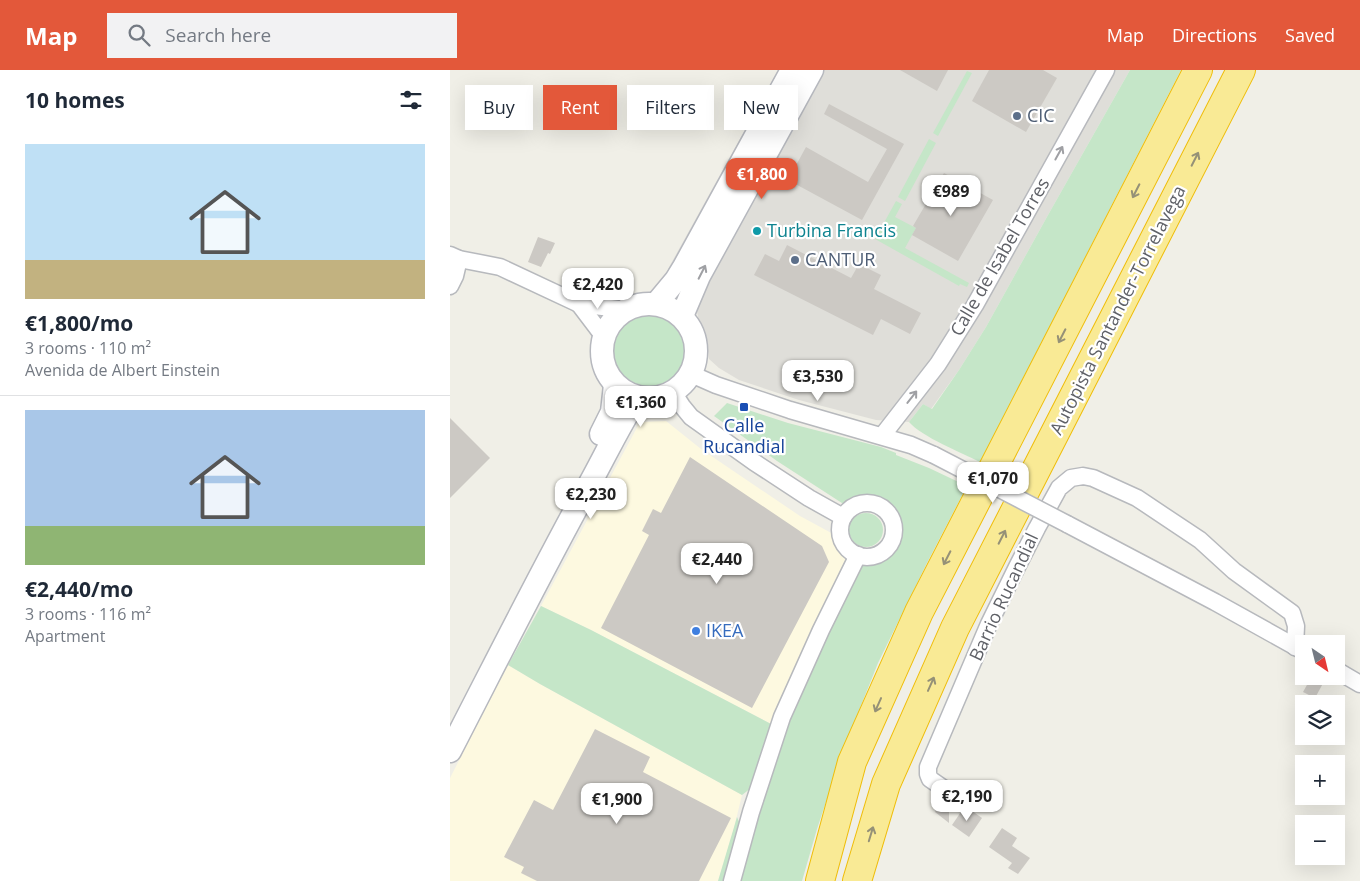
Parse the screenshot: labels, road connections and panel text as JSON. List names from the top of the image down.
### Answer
{
  "streets": {
    "highway": ["Autopista Santander-Torrelavega"],
    "street": ["Calle de Isabel Torres", "Barrio Rucandial"]
  },
  "crossings": [
    ["Calle de Isabel Torres", "Barrio Rucandial"]
  ],
  "one_way": ["Calle de Isabel Torres"],
  "places": {
    "other": [
      "CIC",
      "Turbina Francis",
      "CANTUR",
      "IKEA"
    ],
    "transit": ["Calle Rucandial"]
  },
  "north": "bottom right",
  "page": {
    "header": "Map",
    "search": "Search here",
    "nav": ["Map", "Directions", "Saved"],
    "heading": "10 homes",
    "chip": [
      "Buy",
      "Rent",
      "Filters",
      "New"
    ],
    "list": [
      {
        "name": "€1,800/mo",
        "note": "3 rooms · 110 m² · Avenida de Albert Einstein"
      },
      {
        "name": "€2,440/mo",
        "note": "3 rooms · 116 m² · Apartment"
      }
    ],
    "price": [
      "€1,800",
      "€989",
      "€2,420",
      "€3,530",
      "€1,360",
      "€1,070",
      "€2,230",
      "€2,440",
      "€2,190",
      "€1,900"
    ],
    "map_buttons": ["+", "−"]
  }
}
